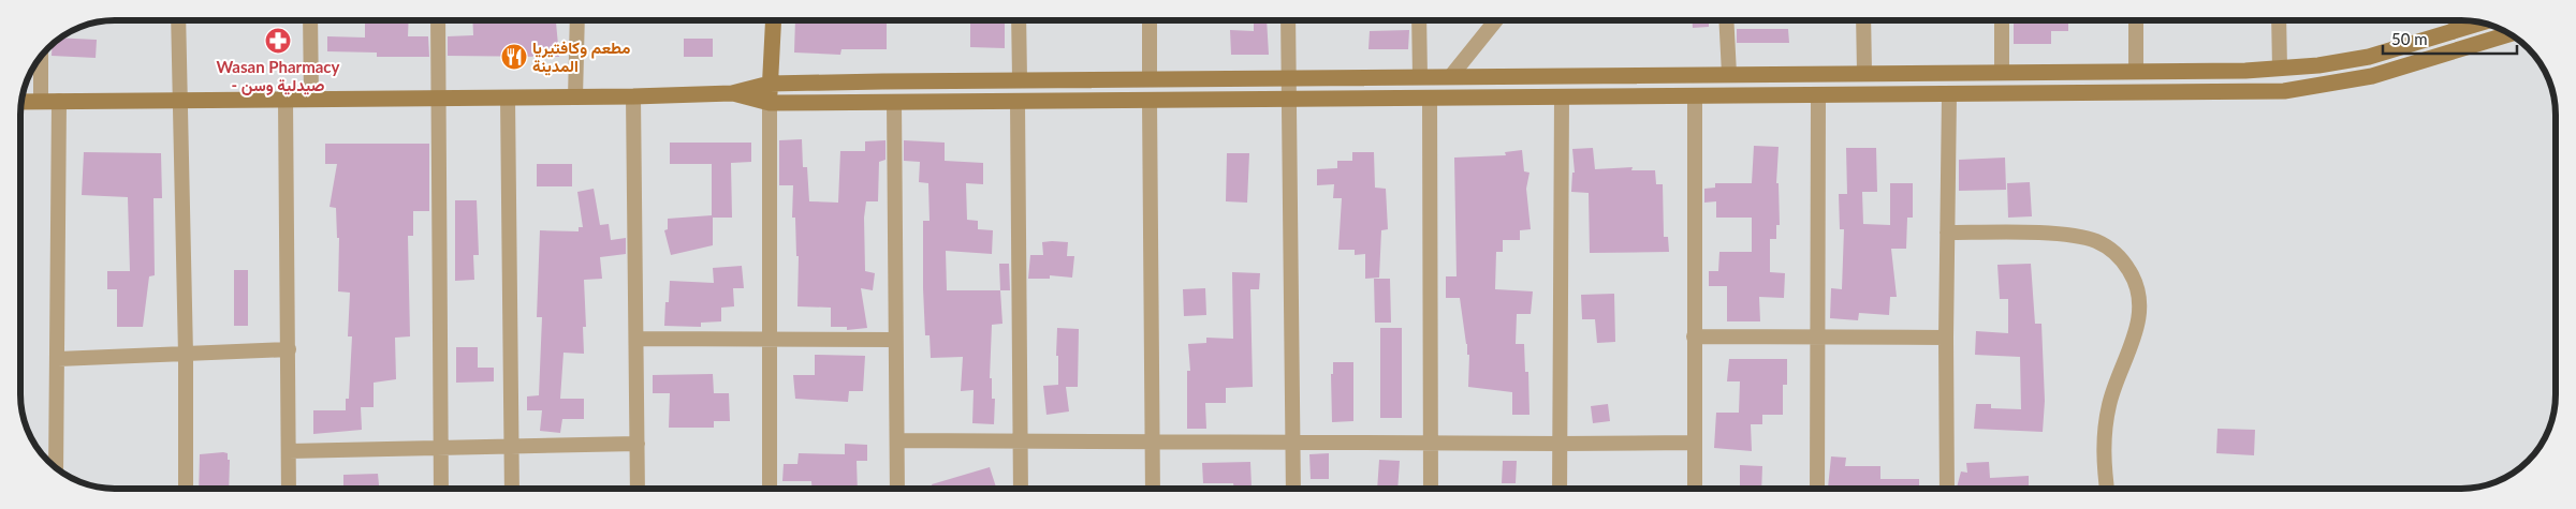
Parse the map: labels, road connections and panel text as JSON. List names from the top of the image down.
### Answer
{
  "places": {
    "pharmacy": ["Wasan Pharmacy - صيدلية وسن"],
    "restaurant": ["مطعم وكافتيريا المدينة"]
  },
  "scale_bar": "50 m"
}
